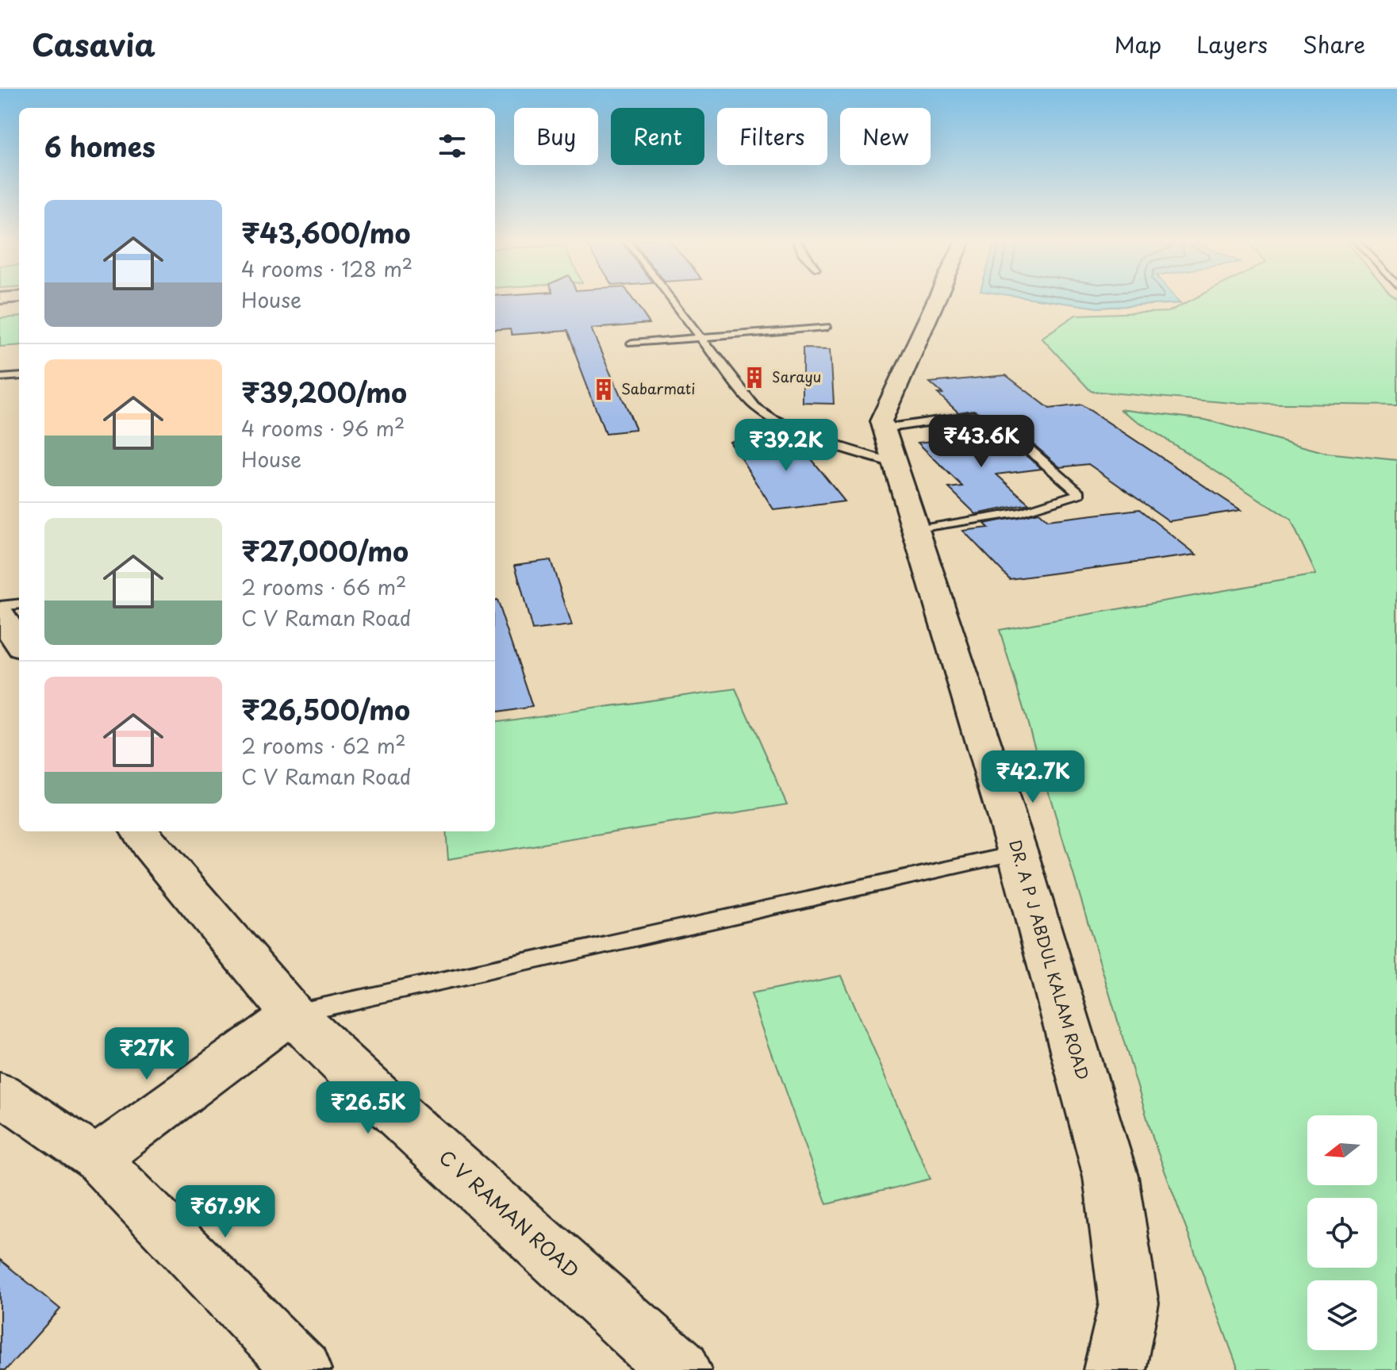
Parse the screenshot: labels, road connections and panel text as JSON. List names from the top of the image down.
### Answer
{
  "streets": {
    "street": ["DR. A P J ABDUL KALAM ROAD", "C V RAMAN ROAD"]
  },
  "places": {
    "building": ["Sarayu", "Sabarmati"]
  },
  "north": "left",
  "page": {
    "header": "Casavia",
    "nav": ["Map", "Layers", "Share"],
    "chip": [
      "Buy",
      "Rent",
      "Filters",
      "New"
    ],
    "heading": "6 homes",
    "list": [
      {
        "name": "₹43,600/mo",
        "note": "4 rooms · 128 m² · House"
      },
      {
        "name": "₹39,200/mo",
        "note": "4 rooms · 96 m² · House"
      },
      {
        "name": "₹27,000/mo",
        "note": "2 rooms · 66 m² · C V Raman Road"
      },
      {
        "name": "₹26,500/mo",
        "note": "2 rooms · 62 m² · C V Raman Road"
      }
    ],
    "price": [
      "₹43.6K",
      "₹39.2K",
      "₹42.7K",
      "₹27K",
      "₹26.5K",
      "₹67.9K"
    ]
  }
}
